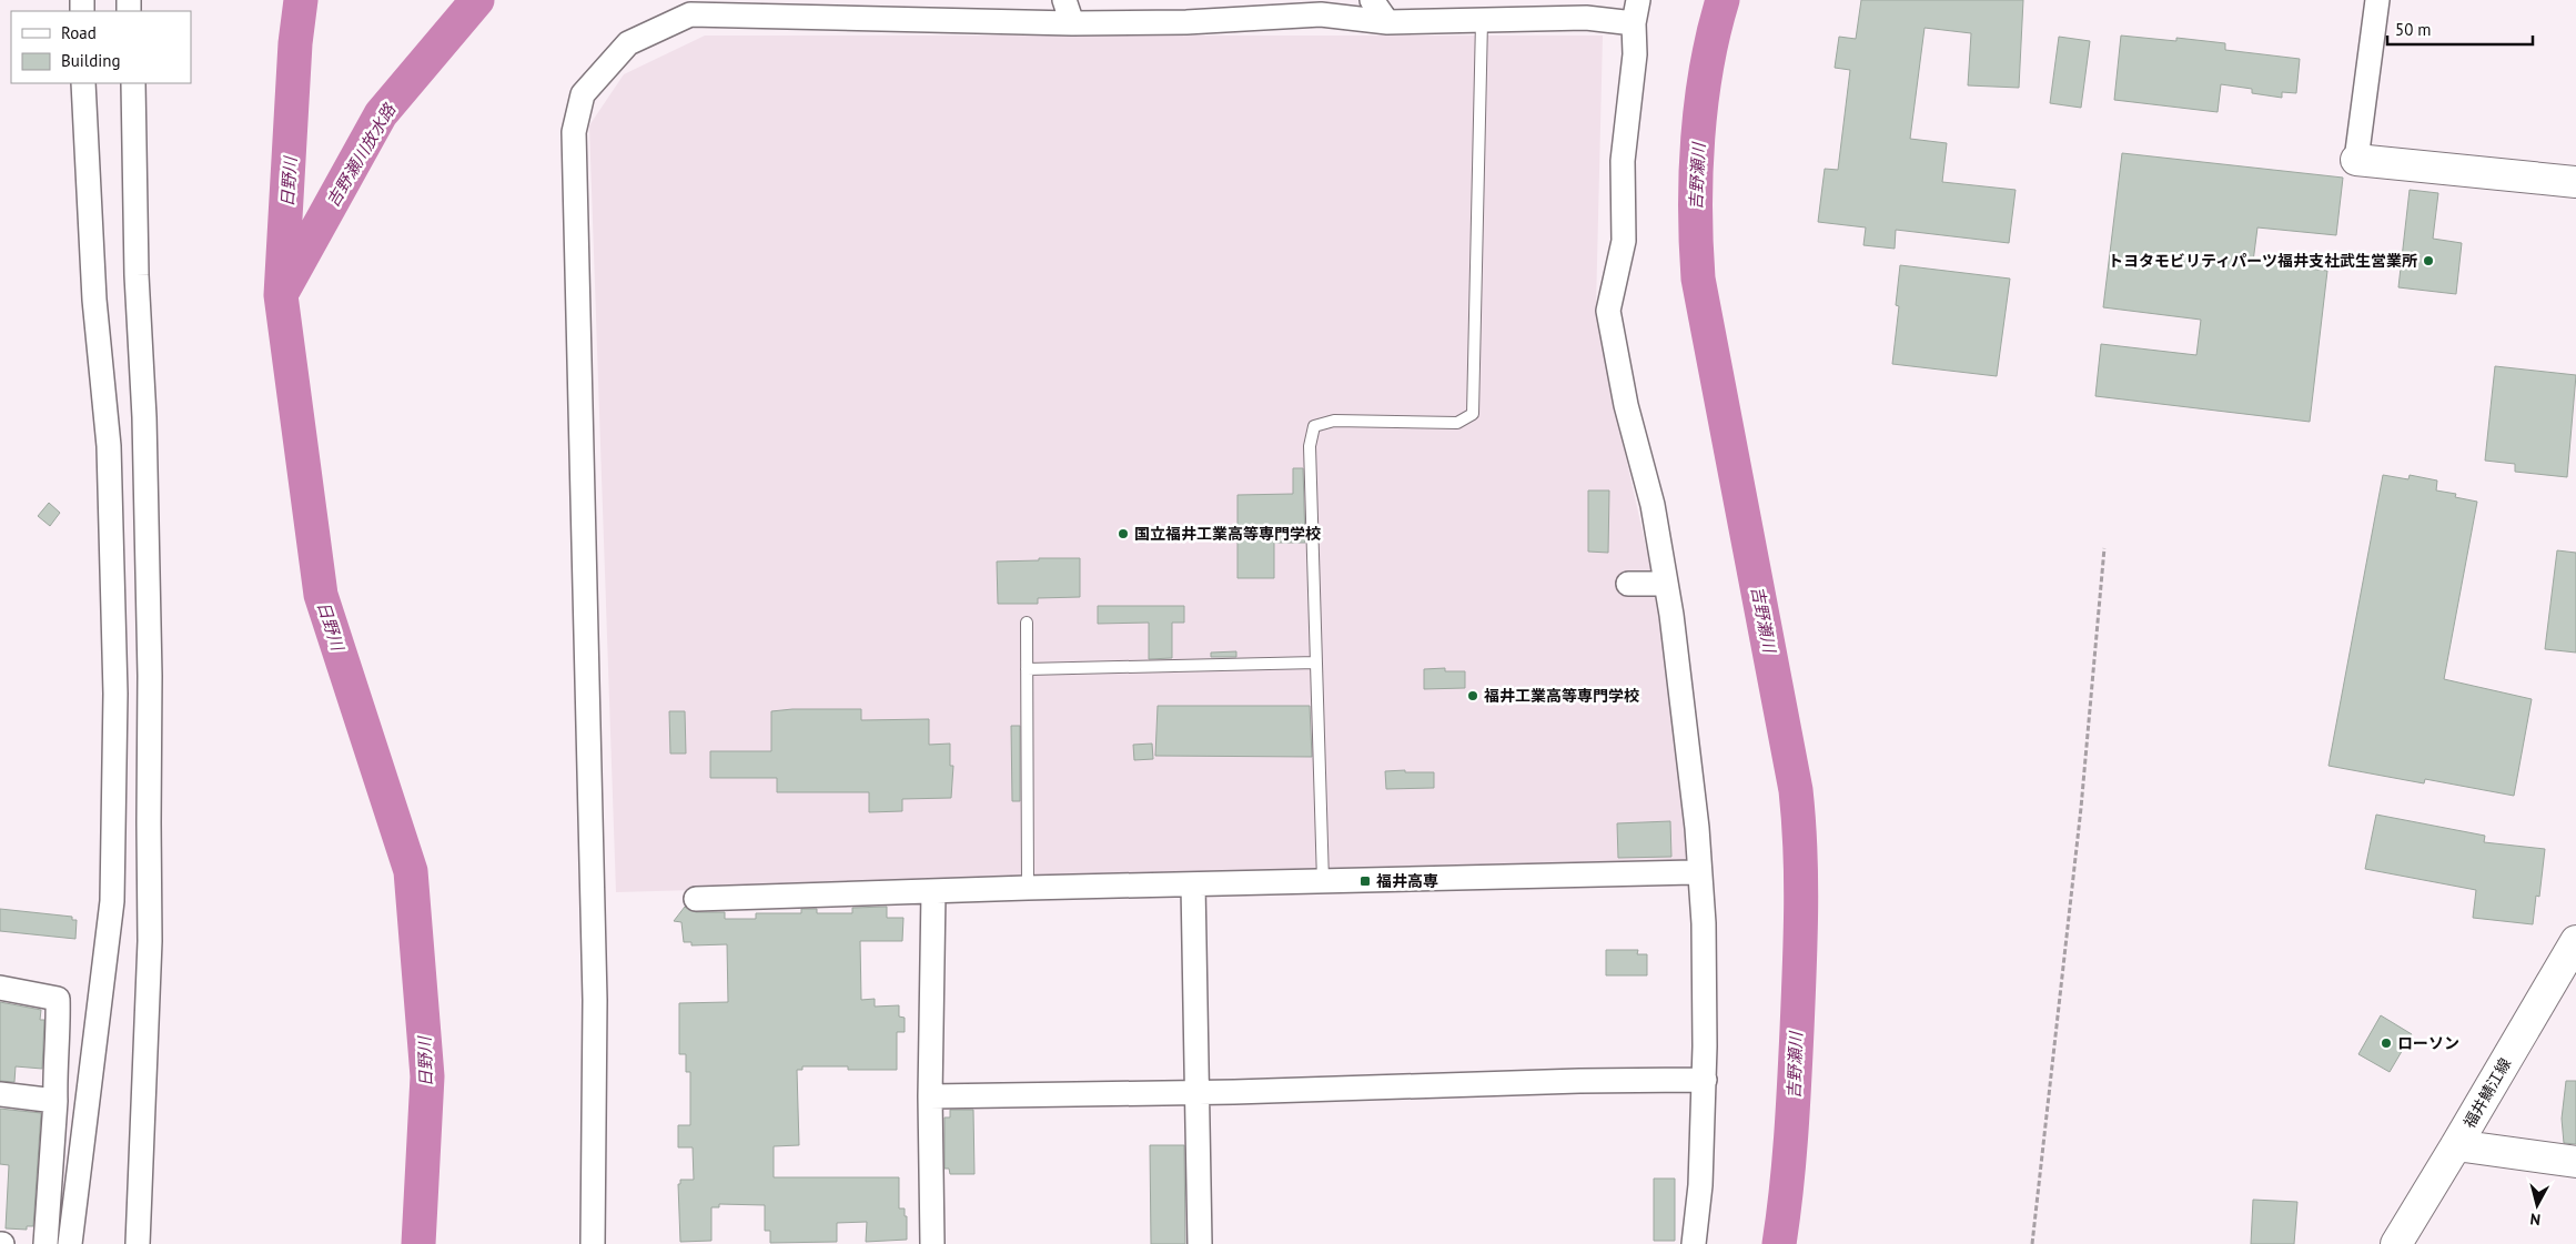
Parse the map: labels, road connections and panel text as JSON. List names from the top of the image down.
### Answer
{
  "streets": {
    "main road": ["福井鯖江線"]
  },
  "water": ["吉野瀬川放水路", "吉野瀬川", "日野川"],
  "places": {
    "other": [
      "トヨタモビリティパーツ福井支社武生営業所",
      "国立福井工業高等専門学校",
      "福井工業高等専門学校",
      "ローソン"
    ],
    "transit": ["福井高専"]
  },
  "legend": ["Road", "Building"],
  "scale_bar": "50 m",
  "north": "bottom"
}
